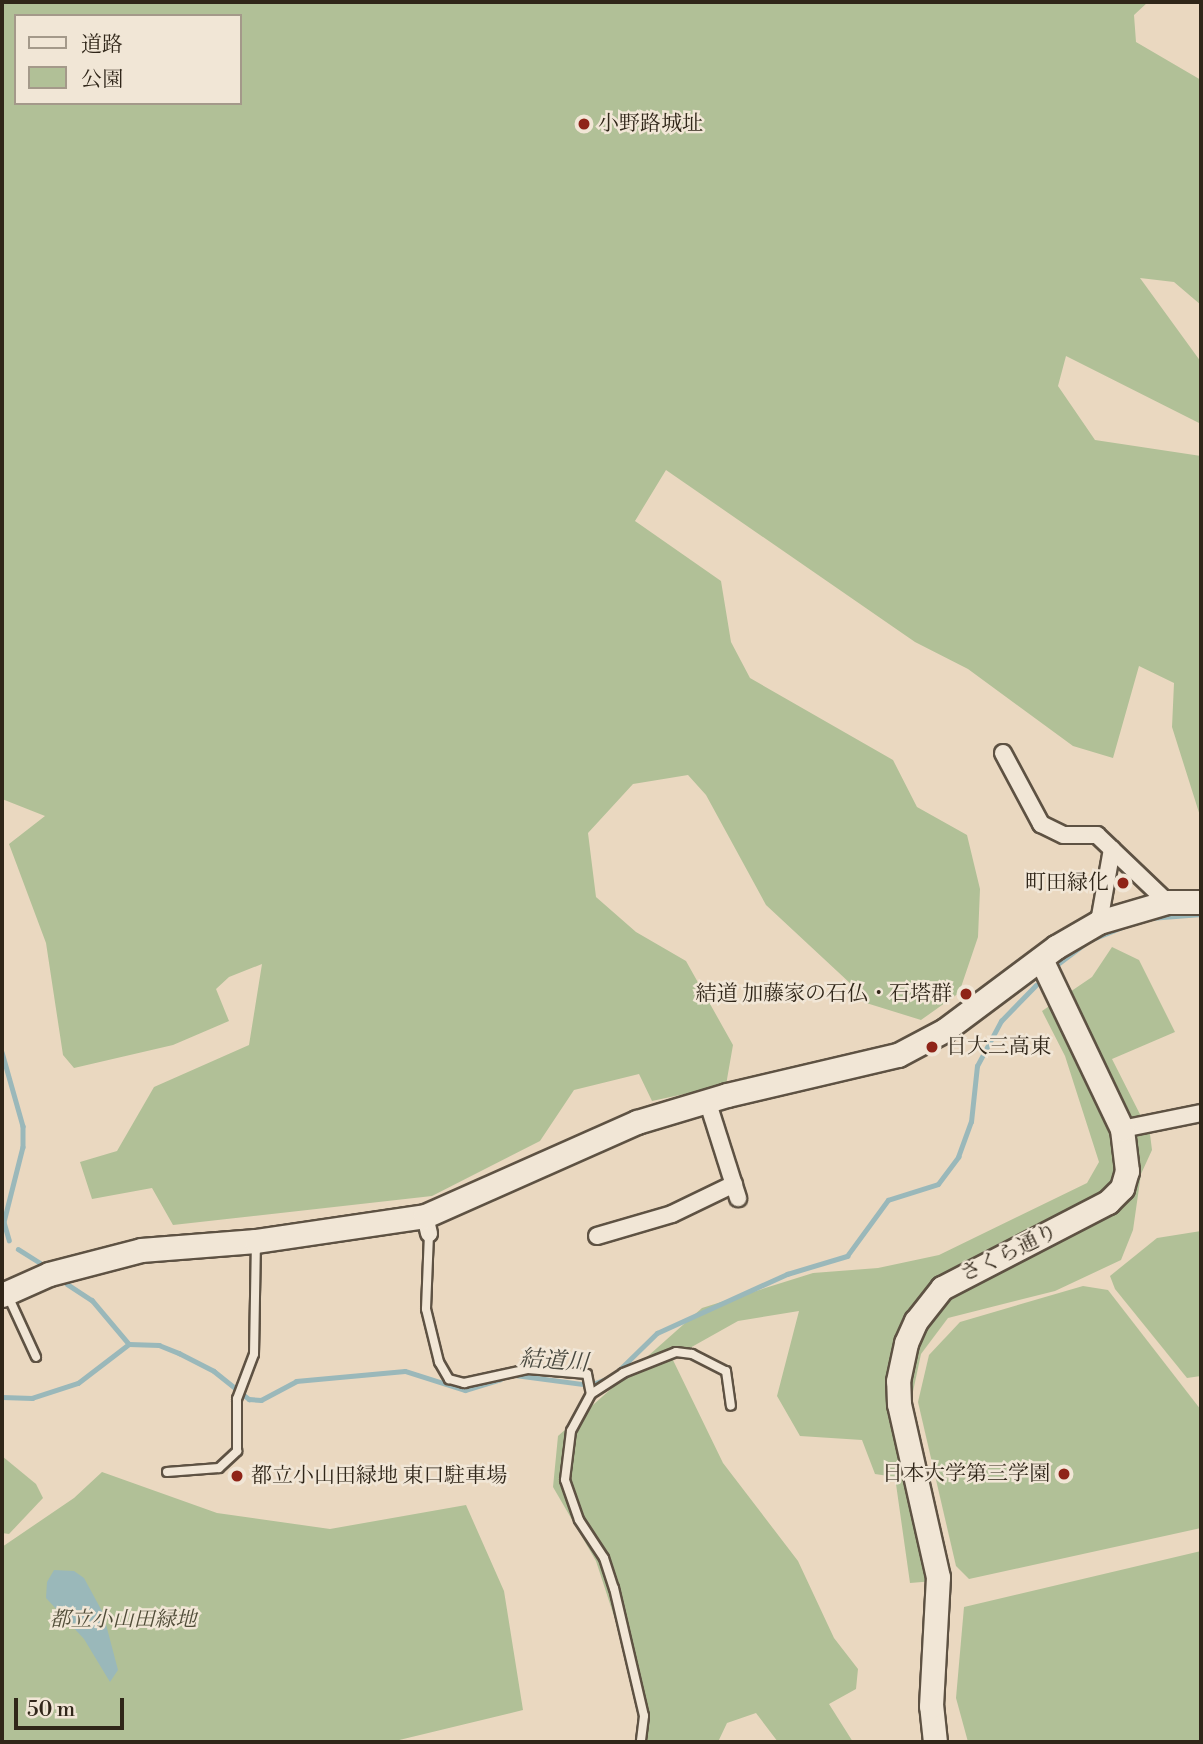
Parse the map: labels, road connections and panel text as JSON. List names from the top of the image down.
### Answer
{
  "streets": {
    "street": ["さくら通り"]
  },
  "water": ["結道川"],
  "parks": ["都立小山田緑地"],
  "places": [
    "小野路城址",
    "町田緑化",
    "結道 加藤家の石仏・石塔群",
    "日大三高東",
    "日本大学第三学園",
    "都立小山田緑地 東口駐車場"
  ],
  "legend": ["道路", "公園"],
  "scale_bar": "50 m"
}
